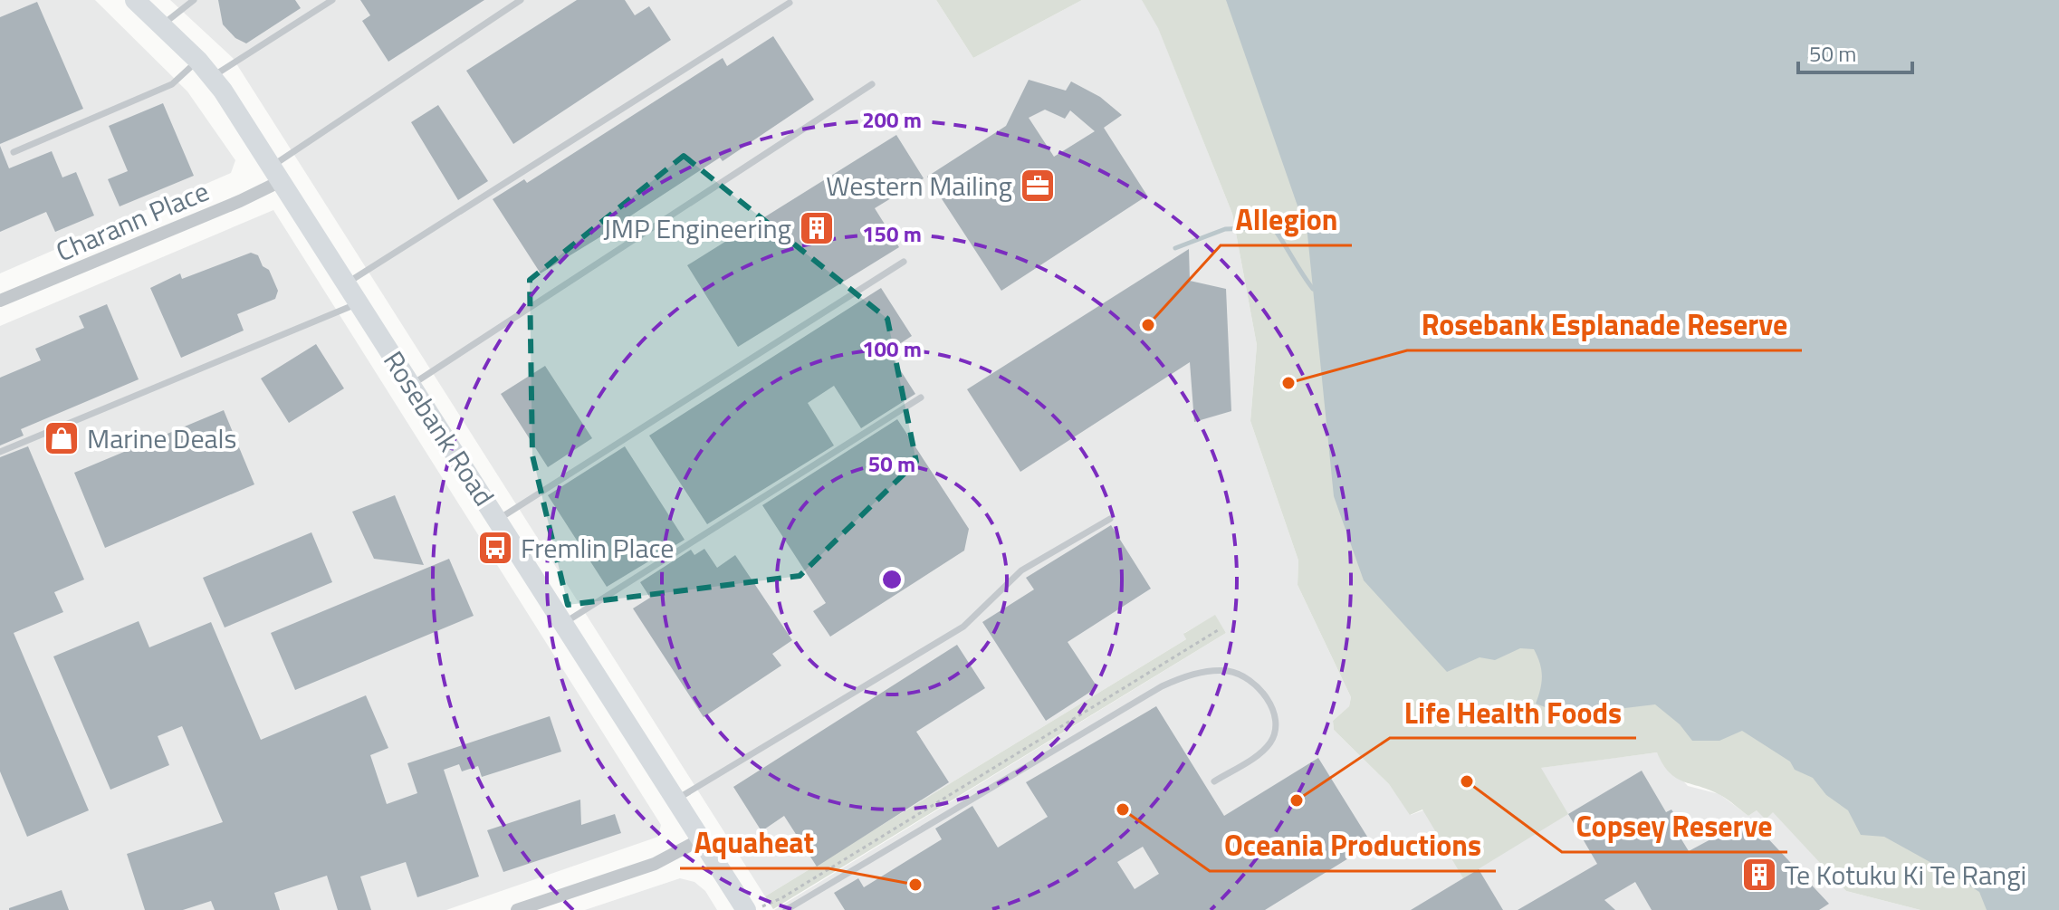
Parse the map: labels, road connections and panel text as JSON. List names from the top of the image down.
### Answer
{
  "streets": {
    "main road": ["Rosebank Road"],
    "street": ["Charann Place"]
  },
  "crossings": [
    ["Charann Place", "Rosebank Road"]
  ],
  "places": {
    "office": ["Western Mailing"],
    "building": ["JMP Engineering", "Te Kotuku Ki Te Rangi"],
    "other": [
      "Allegion",
      "Rosebank Esplanade Reserve",
      "Copsey Reserve",
      "Life Health Foods",
      "Oceania Productions",
      "Aquaheat"
    ],
    "shop": ["Marine Deals"],
    "bus stop": ["Fremlin Place"]
  },
  "scale_bar": "50 m",
  "rings": [
    "200 m",
    "150 m",
    "100 m",
    "50 m"
  ]
}
